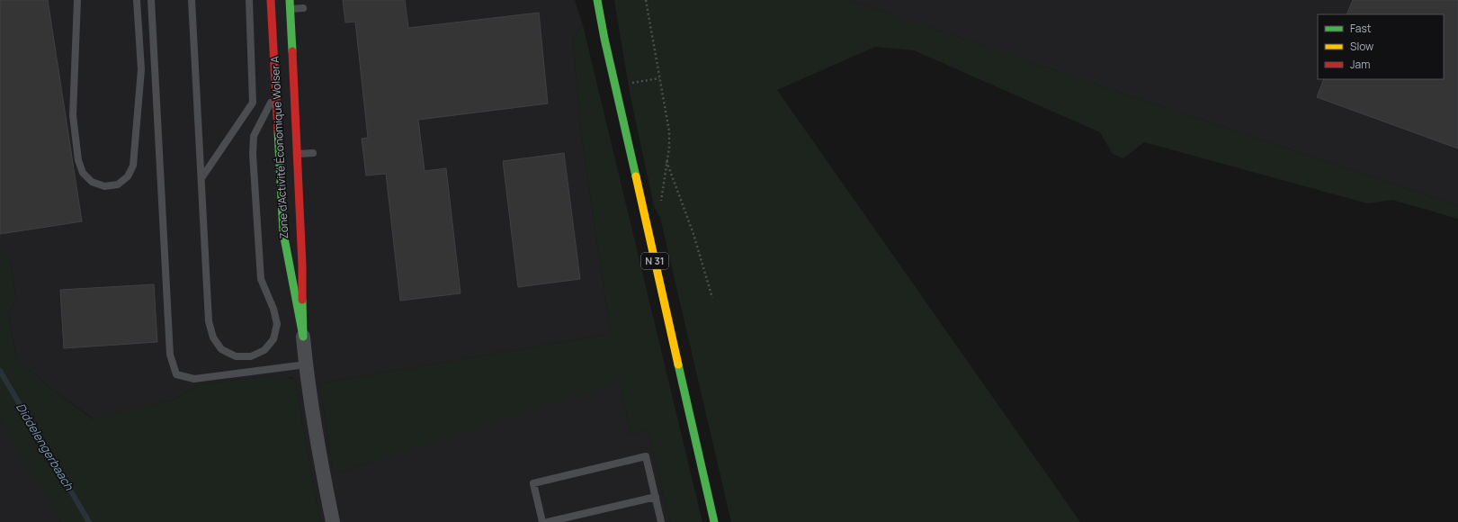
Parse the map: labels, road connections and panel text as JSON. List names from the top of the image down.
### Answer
{
  "streets": {
    "street": ["Zone d'Activité Économique Wolser A", "N 31"]
  },
  "water": ["Diddelengerbaach"],
  "legend": ["Fast", "Slow", "Jam"]
}
